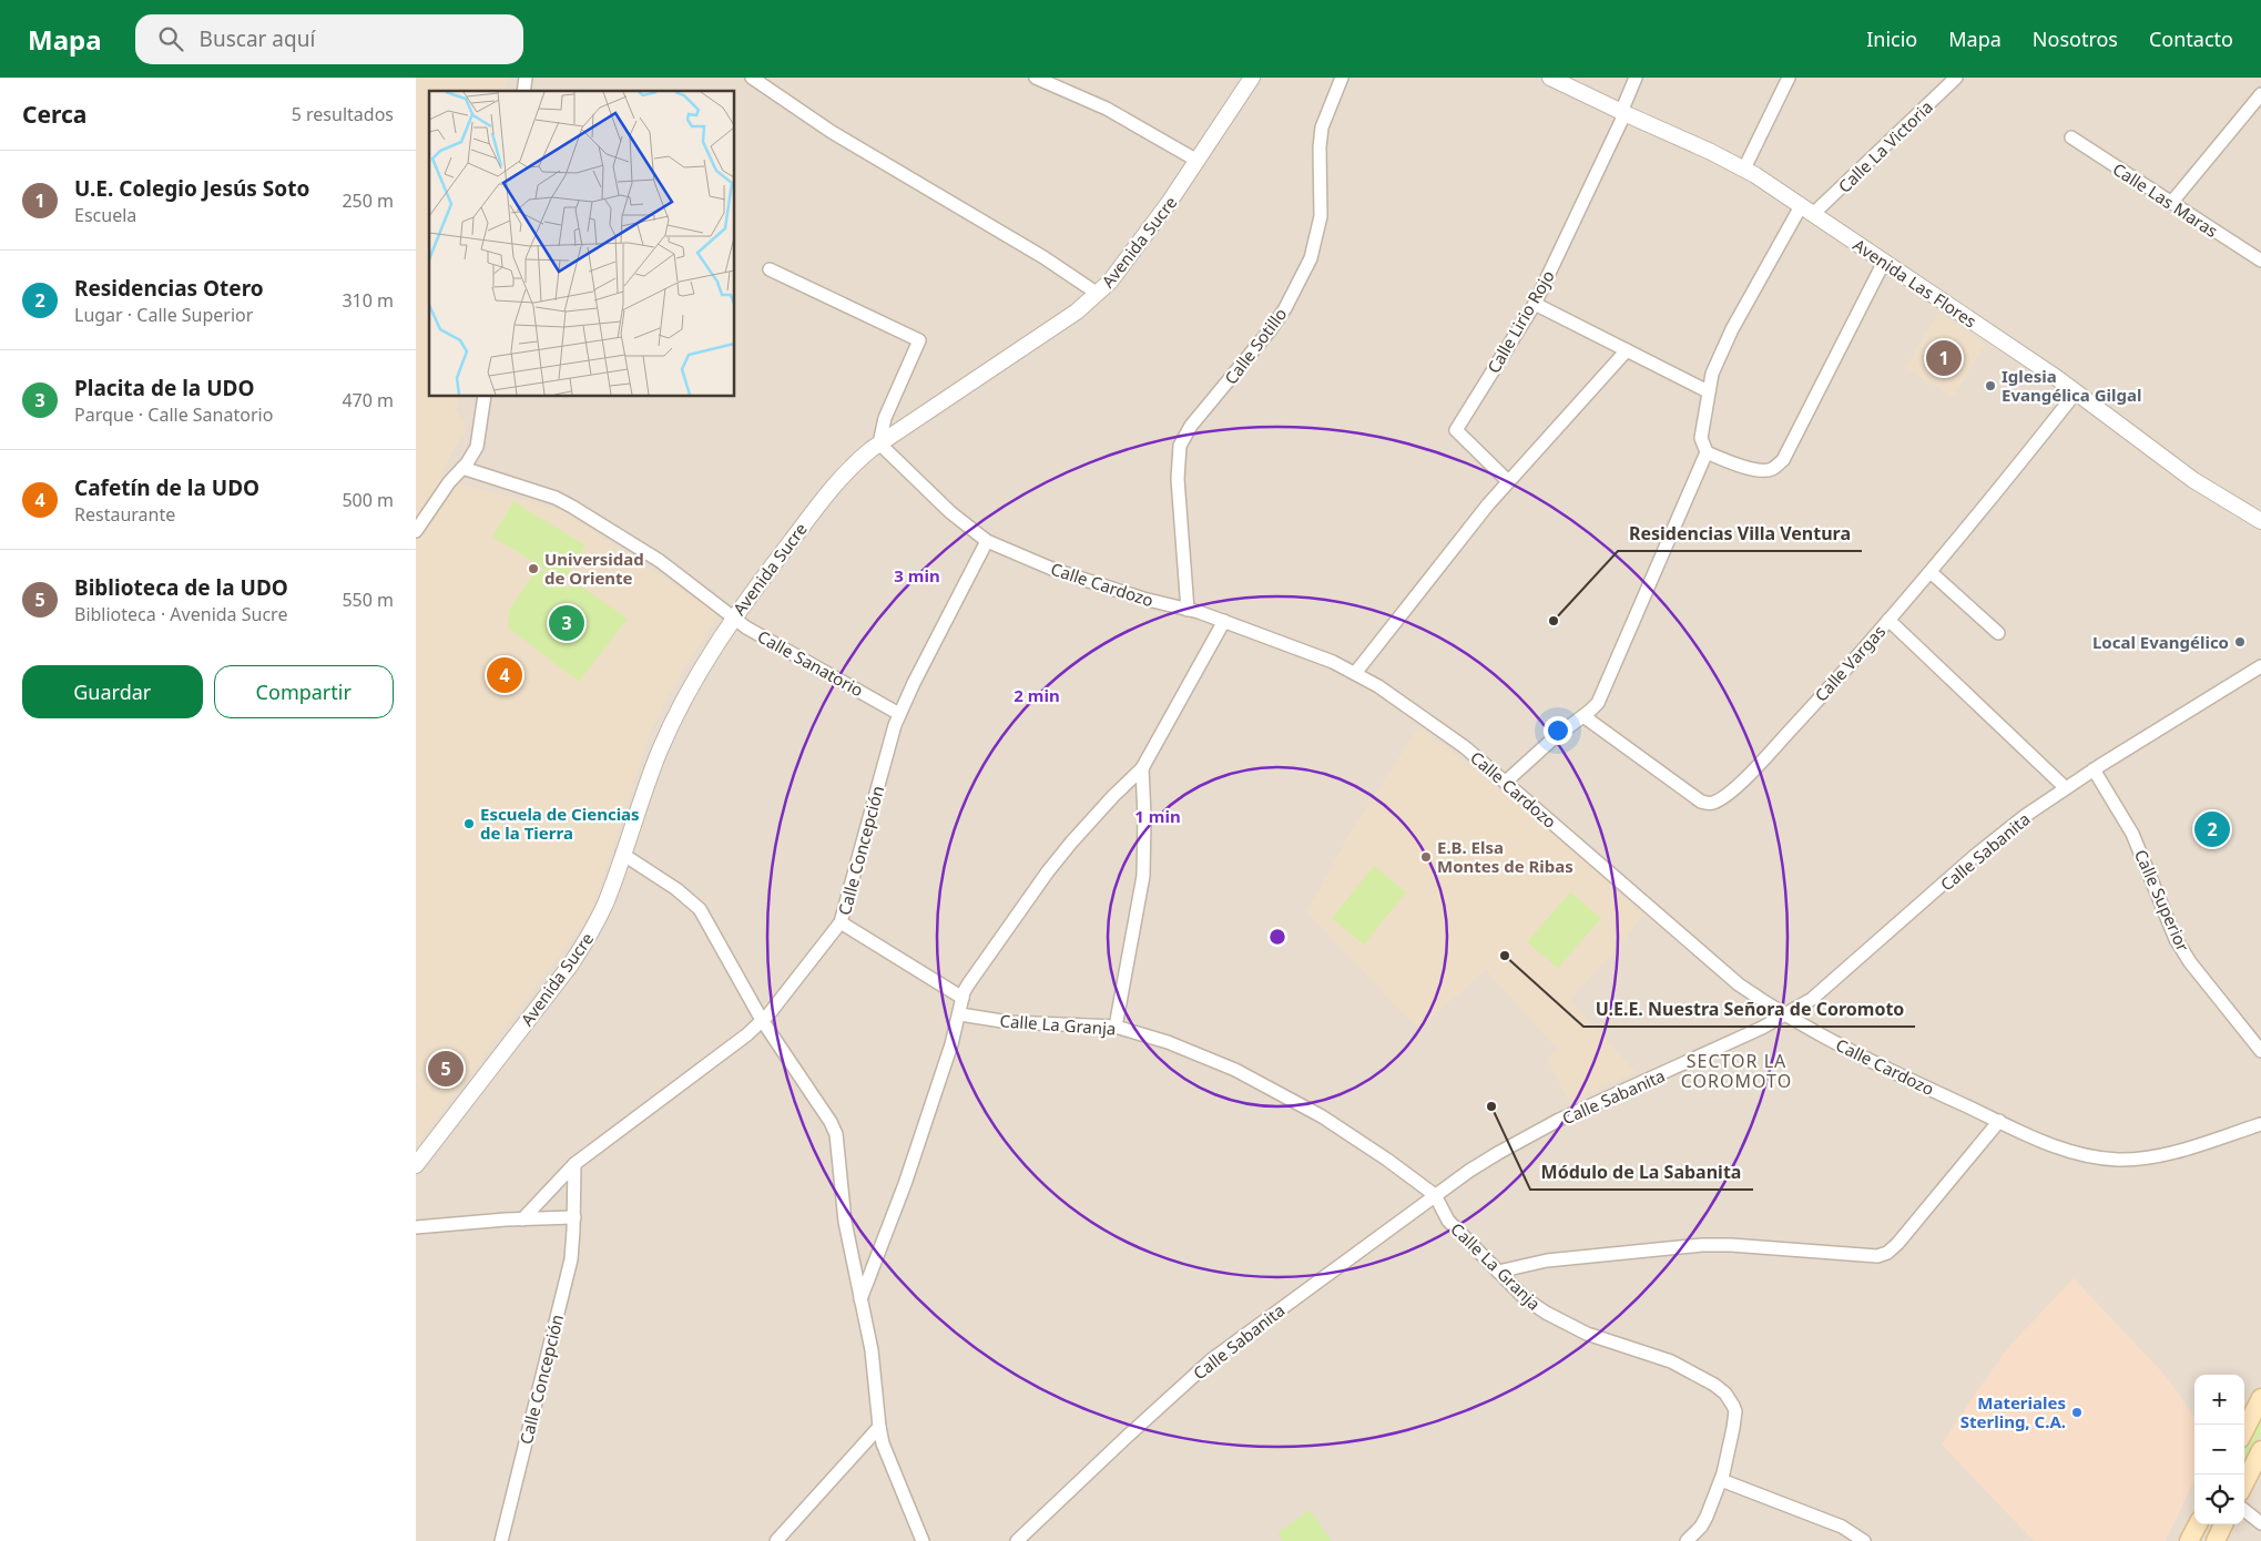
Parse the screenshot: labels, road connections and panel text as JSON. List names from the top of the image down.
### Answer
{
  "streets": {
    "street": [
      "Calle La Victoria",
      "Calle Las Maras",
      "Avenida Sucre",
      "Avenida Las Flores",
      "Calle Lirio Rojo",
      "Calle Sotillo",
      "Calle Cardozo",
      "Calle Sanatorio",
      "Calle Vargas",
      "Calle Concepción",
      "Calle Sabanita",
      "Calle Superior",
      "Calle La Granja"
    ]
  },
  "crossings": [
    ["Calle La Victoria", "Avenida Las Flores"],
    ["Avenida Sucre", "Calle Cardozo"],
    ["Avenida Sucre", "Calle Sanatorio"],
    ["Avenida Las Flores", "Calle Lirio Rojo"],
    ["Avenida Las Flores", "Calle Vargas"],
    ["Calle Sotillo", "Calle Cardozo"],
    ["Calle Cardozo", "Calle Concepción"],
    ["Calle Cardozo", "Calle Sabanita"],
    ["Calle Sanatorio", "Calle Concepción"],
    ["Calle Sabanita", "Calle Superior"],
    ["Calle Sabanita", "Calle La Granja"]
  ],
  "districts": ["SECTOR LA COROMOTO"],
  "places": [
    "Iglesia Evangélica Gilgal",
    "Universidad de Oriente",
    "Residencias Villa Ventura",
    "Local Evangélico",
    "Escuela de Ciencias de la Tierra",
    "E.B. Elsa Montes de Ribas",
    "U.E.E. Nuestra Señora de Coromoto",
    "Módulo de La Sabanita",
    "Materiales Sterling, C.A."
  ],
  "page": {
    "header": "Mapa",
    "search": "Buscar aquí",
    "nav": [
      "Inicio",
      "Mapa",
      "Nosotros",
      "Contacto"
    ],
    "heading": ["Cerca", "5 resultados"],
    "list": [
      {
        "mark": "1",
        "name": "U.E. Colegio Jesús Soto",
        "note": "Escuela",
        "value": "250 m"
      },
      {
        "mark": "2",
        "name": "Residencias Otero",
        "note": "Lugar · Calle Superior",
        "value": "310 m"
      },
      {
        "mark": "3",
        "name": "Placita de la UDO",
        "note": "Parque · Calle Sanatorio",
        "value": "470 m"
      },
      {
        "mark": "4",
        "name": "Cafetín de la UDO",
        "note": "Restaurante",
        "value": "500 m"
      },
      {
        "mark": "5",
        "name": "Biblioteca de la UDO",
        "note": "Biblioteca · Avenida Sucre",
        "value": "550 m"
      }
    ],
    "pins": [
      "1",
      "3",
      "4",
      "2",
      "5"
    ],
    "buttons": ["Guardar", "Compartir"],
    "map_buttons": ["+", "−"]
  },
  "rings": ["3 min", "2 min", "1 min"]
}
